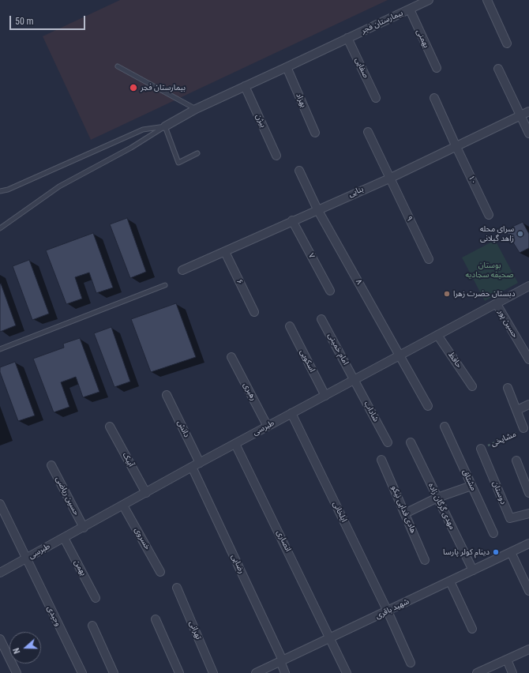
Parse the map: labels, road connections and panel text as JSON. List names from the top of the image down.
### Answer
{
  "streets": {
    "street": [
      "بیمارستان فجر",
      "بهمنی",
      "صفایی",
      "بهزاد",
      "بیژن",
      "۱۰",
      "بنایی",
      "۹",
      "۷",
      "۶",
      "۸",
      "حسین پور",
      "امام خمینی",
      "حافظ",
      "اسکویی",
      "رهبری",
      "شاداب",
      "طبرسی",
      "دانش",
      "مشایخی",
      "آبیک",
      "مشتاق",
      "دوستان",
      "حسین ریاضی",
      "مهدی گرگان زاده",
      "هادی فدایی نیکو",
      "ایلخانی",
      "خسروی",
      "انصاری",
      "رضایی",
      "بهمن",
      "شهید باقری",
      "وحیدی",
      "تهرانی"
    ]
  },
  "crossings": [
    ["بیمارستان فجر", "بهمنی"],
    ["بیمارستان فجر", "صفایی"],
    ["بیمارستان فجر", "بهزاد"],
    ["بیمارستان فجر", "بیژن"],
    ["۱۰", "بنایی"],
    ["بنایی", "۹"],
    ["بنایی", "۷"],
    ["بنایی", "۶"],
    ["بنایی", "۸"],
    ["۸", "طبرسی"],
    ["حسین پور", "طبرسی"],
    ["امام خمینی", "شاداب"],
    ["امام خمینی", "طبرسی"],
    ["حافظ", "طبرسی"],
    ["اسکویی", "طبرسی"],
    ["رهبری", "طبرسی"],
    ["شاداب", "طبرسی"],
    ["طبرسی", "دانش"],
    ["طبرسی", "آبیک"],
    ["طبرسی", "حسین ریاضی"],
    ["طبرسی", "ایلخانی"],
    ["طبرسی", "خسروی"],
    ["طبرسی", "انصاری"],
    ["طبرسی", "رضایی"],
    ["طبرسی", "بهمن"],
    ["طبرسی", "وحیدی"],
    ["مشایخی", "دوستان"],
    ["مهدی گرگان زاده", "شهید باقری"],
    ["ایلخانی", "شهید باقری"],
    ["انصاری", "شهید باقری"],
    ["رضایی", "شهید باقری"]
  ],
  "parks": ["بوستان صحیفه سجادیه"],
  "places": [
    "بیمارستان فجر",
    "سرای محله زاهد گیلانی",
    "دبستان حضرت زهرا",
    "دینام کولر پارسا"
  ],
  "scale_bar": "50 m",
  "north": "left"
}
